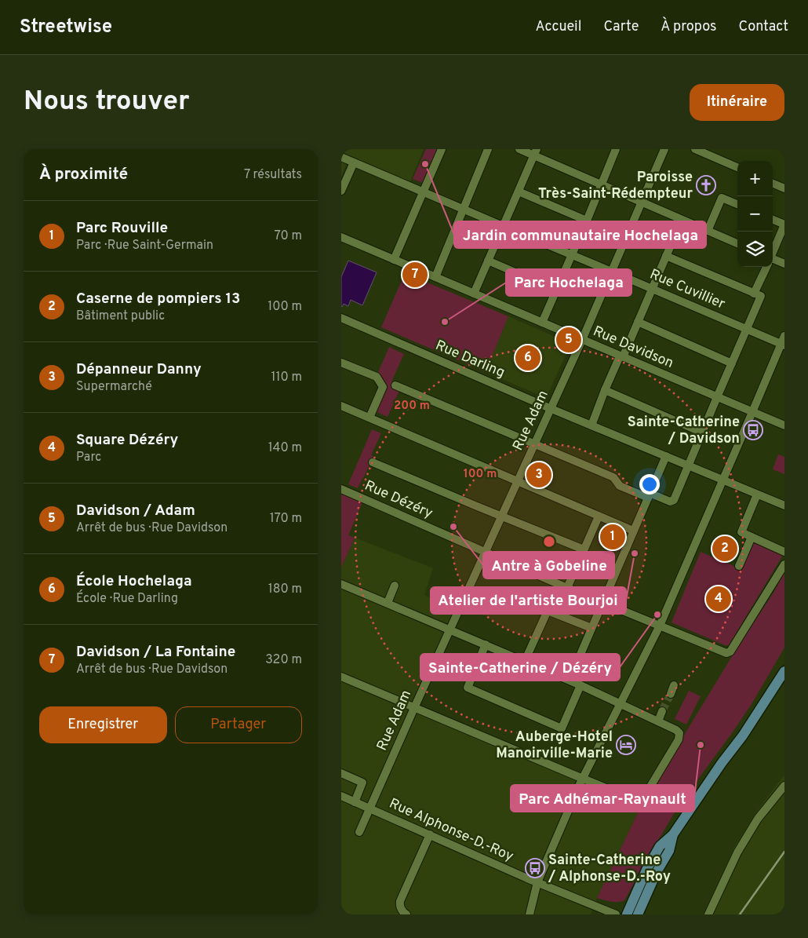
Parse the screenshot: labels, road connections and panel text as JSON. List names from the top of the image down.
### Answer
{
  "streets": {
    "street": [
      "Rue Cuvillier",
      "Rue Davidson",
      "Rue Darling",
      "Rue Adam",
      "Rue Dézéry",
      "Rue Alphonse-D.-Roy"
    ]
  },
  "crossings": [
    ["Rue Cuvillier", "Rue Adam"],
    ["Rue Davidson", "Rue Adam"],
    ["Rue Darling", "Rue Adam"],
    ["Rue Adam", "Rue Dézéry"],
    ["Rue Adam", "Rue Alphonse-D.-Roy"]
  ],
  "places": {
    "other": [
      "Jardin communautaire Hochelaga",
      "Parc Hochelaga",
      "Antre à Gobeline",
      "Atelier de l'artiste Bourjoi",
      "Sainte-Catherine / Dézéry",
      "Parc Adhémar-Raynault"
    ],
    "church": ["Paroisse Très-Saint-Rédempteur"],
    "bus stop": ["Sainte-Catherine / Davidson", "Sainte-Catherine / Alphonse-D.-Roy"],
    "hotel": ["Auberge-Hotel Manoirville-Marie"]
  },
  "page": {
    "header": "Streetwise",
    "nav": [
      "Accueil",
      "Carte",
      "À propos",
      "Contact"
    ],
    "buttons": [
      "Itinéraire",
      ["Enregistrer", "Partager"]
    ],
    "title": "Nous trouver",
    "heading": ["À proximité", "7 résultats"],
    "map_buttons": ["+", "−"],
    "list": [
      {
        "mark": "1",
        "name": "Parc Rouville",
        "note": "Parc · Rue Saint-Germain",
        "value": "70 m"
      },
      {
        "mark": "2",
        "name": "Caserne de pompiers 13",
        "note": "Bâtiment public",
        "value": "100 m"
      },
      {
        "mark": "3",
        "name": "Dépanneur Danny",
        "note": "Supermarché",
        "value": "110 m"
      },
      {
        "mark": "4",
        "name": "Square Dézéry",
        "note": "Parc",
        "value": "140 m"
      },
      {
        "mark": "5",
        "name": "Davidson / Adam",
        "note": "Arrêt de bus · Rue Davidson",
        "value": "170 m"
      },
      {
        "mark": "6",
        "name": "École Hochelaga",
        "note": "École · Rue Darling",
        "value": "180 m"
      },
      {
        "mark": "7",
        "name": "Davidson / La Fontaine",
        "note": "Arrêt de bus · Rue Davidson",
        "value": "320 m"
      }
    ],
    "pins": [
      "7",
      "5",
      "6",
      "3",
      "1",
      "2",
      "4"
    ]
  },
  "rings": ["200 m", "100 m"]
}
